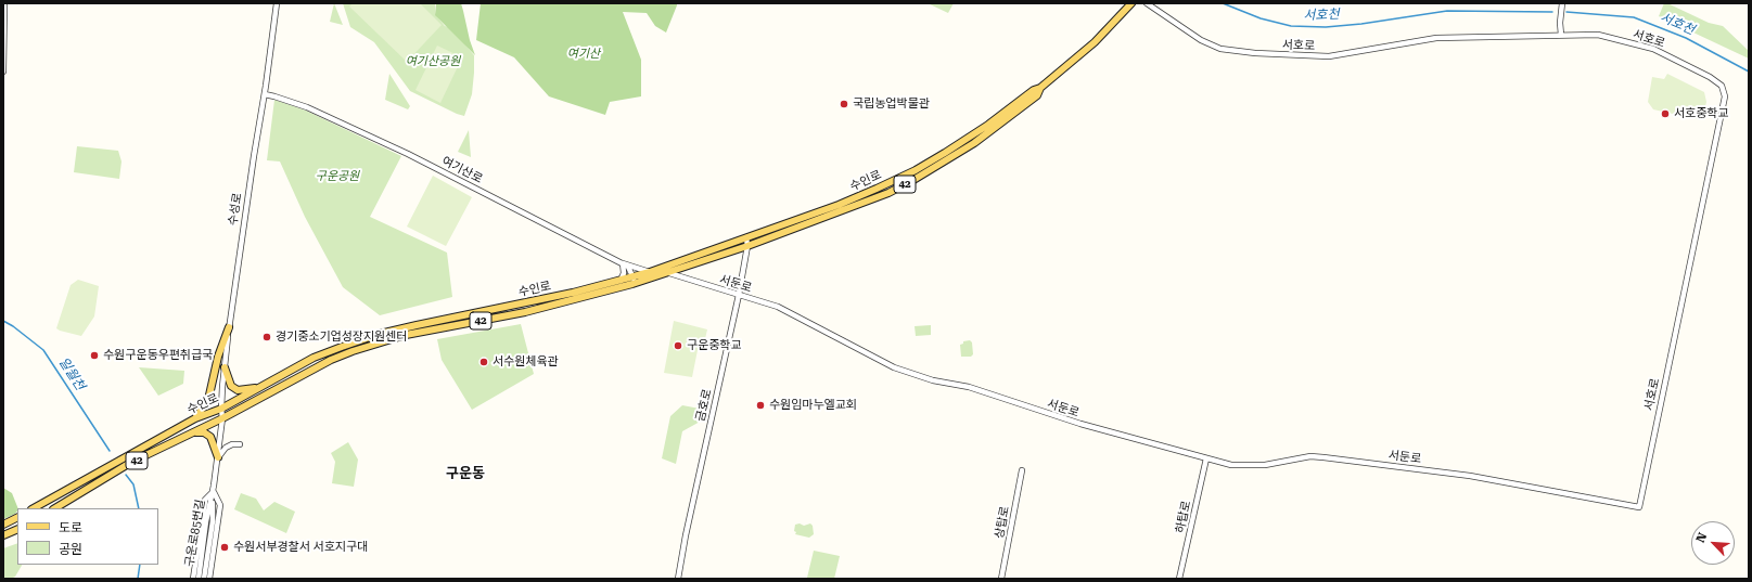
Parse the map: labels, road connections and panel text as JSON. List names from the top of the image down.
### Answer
{
  "streets": {
    "main road": ["수인로", "42"],
    "street": [
      "서호로",
      "여기산로",
      "수성로",
      "서둔로",
      "금호로",
      "하탑로",
      "상탑로",
      "구운로85번길"
    ]
  },
  "crossings": [
    ["서호로", "서둔로"],
    ["여기산로", "수인로"],
    ["여기산로", "수성로"],
    ["수인로", "수성로"],
    ["수인로", "서둔로"],
    ["수인로", "금호로"],
    ["수인로", "구운로85번길"],
    ["수성로", "구운로85번길"],
    ["서둔로", "금호로"],
    ["서둔로", "하탑로"]
  ],
  "districts": ["구운동"],
  "water": ["서호천", "일월천"],
  "parks": ["여기산", "여기산공원", "구운공원"],
  "places": [
    "국립농업박물관",
    "서호중학교",
    "경기중소기업성장지원센터",
    "구운중학교",
    "수원구운동우편취급국",
    "서수원체육관",
    "수원임마누엘교회",
    "수원서부경찰서 서호지구대"
  ],
  "legend": ["도로", "공원"],
  "north": "top left"
}
